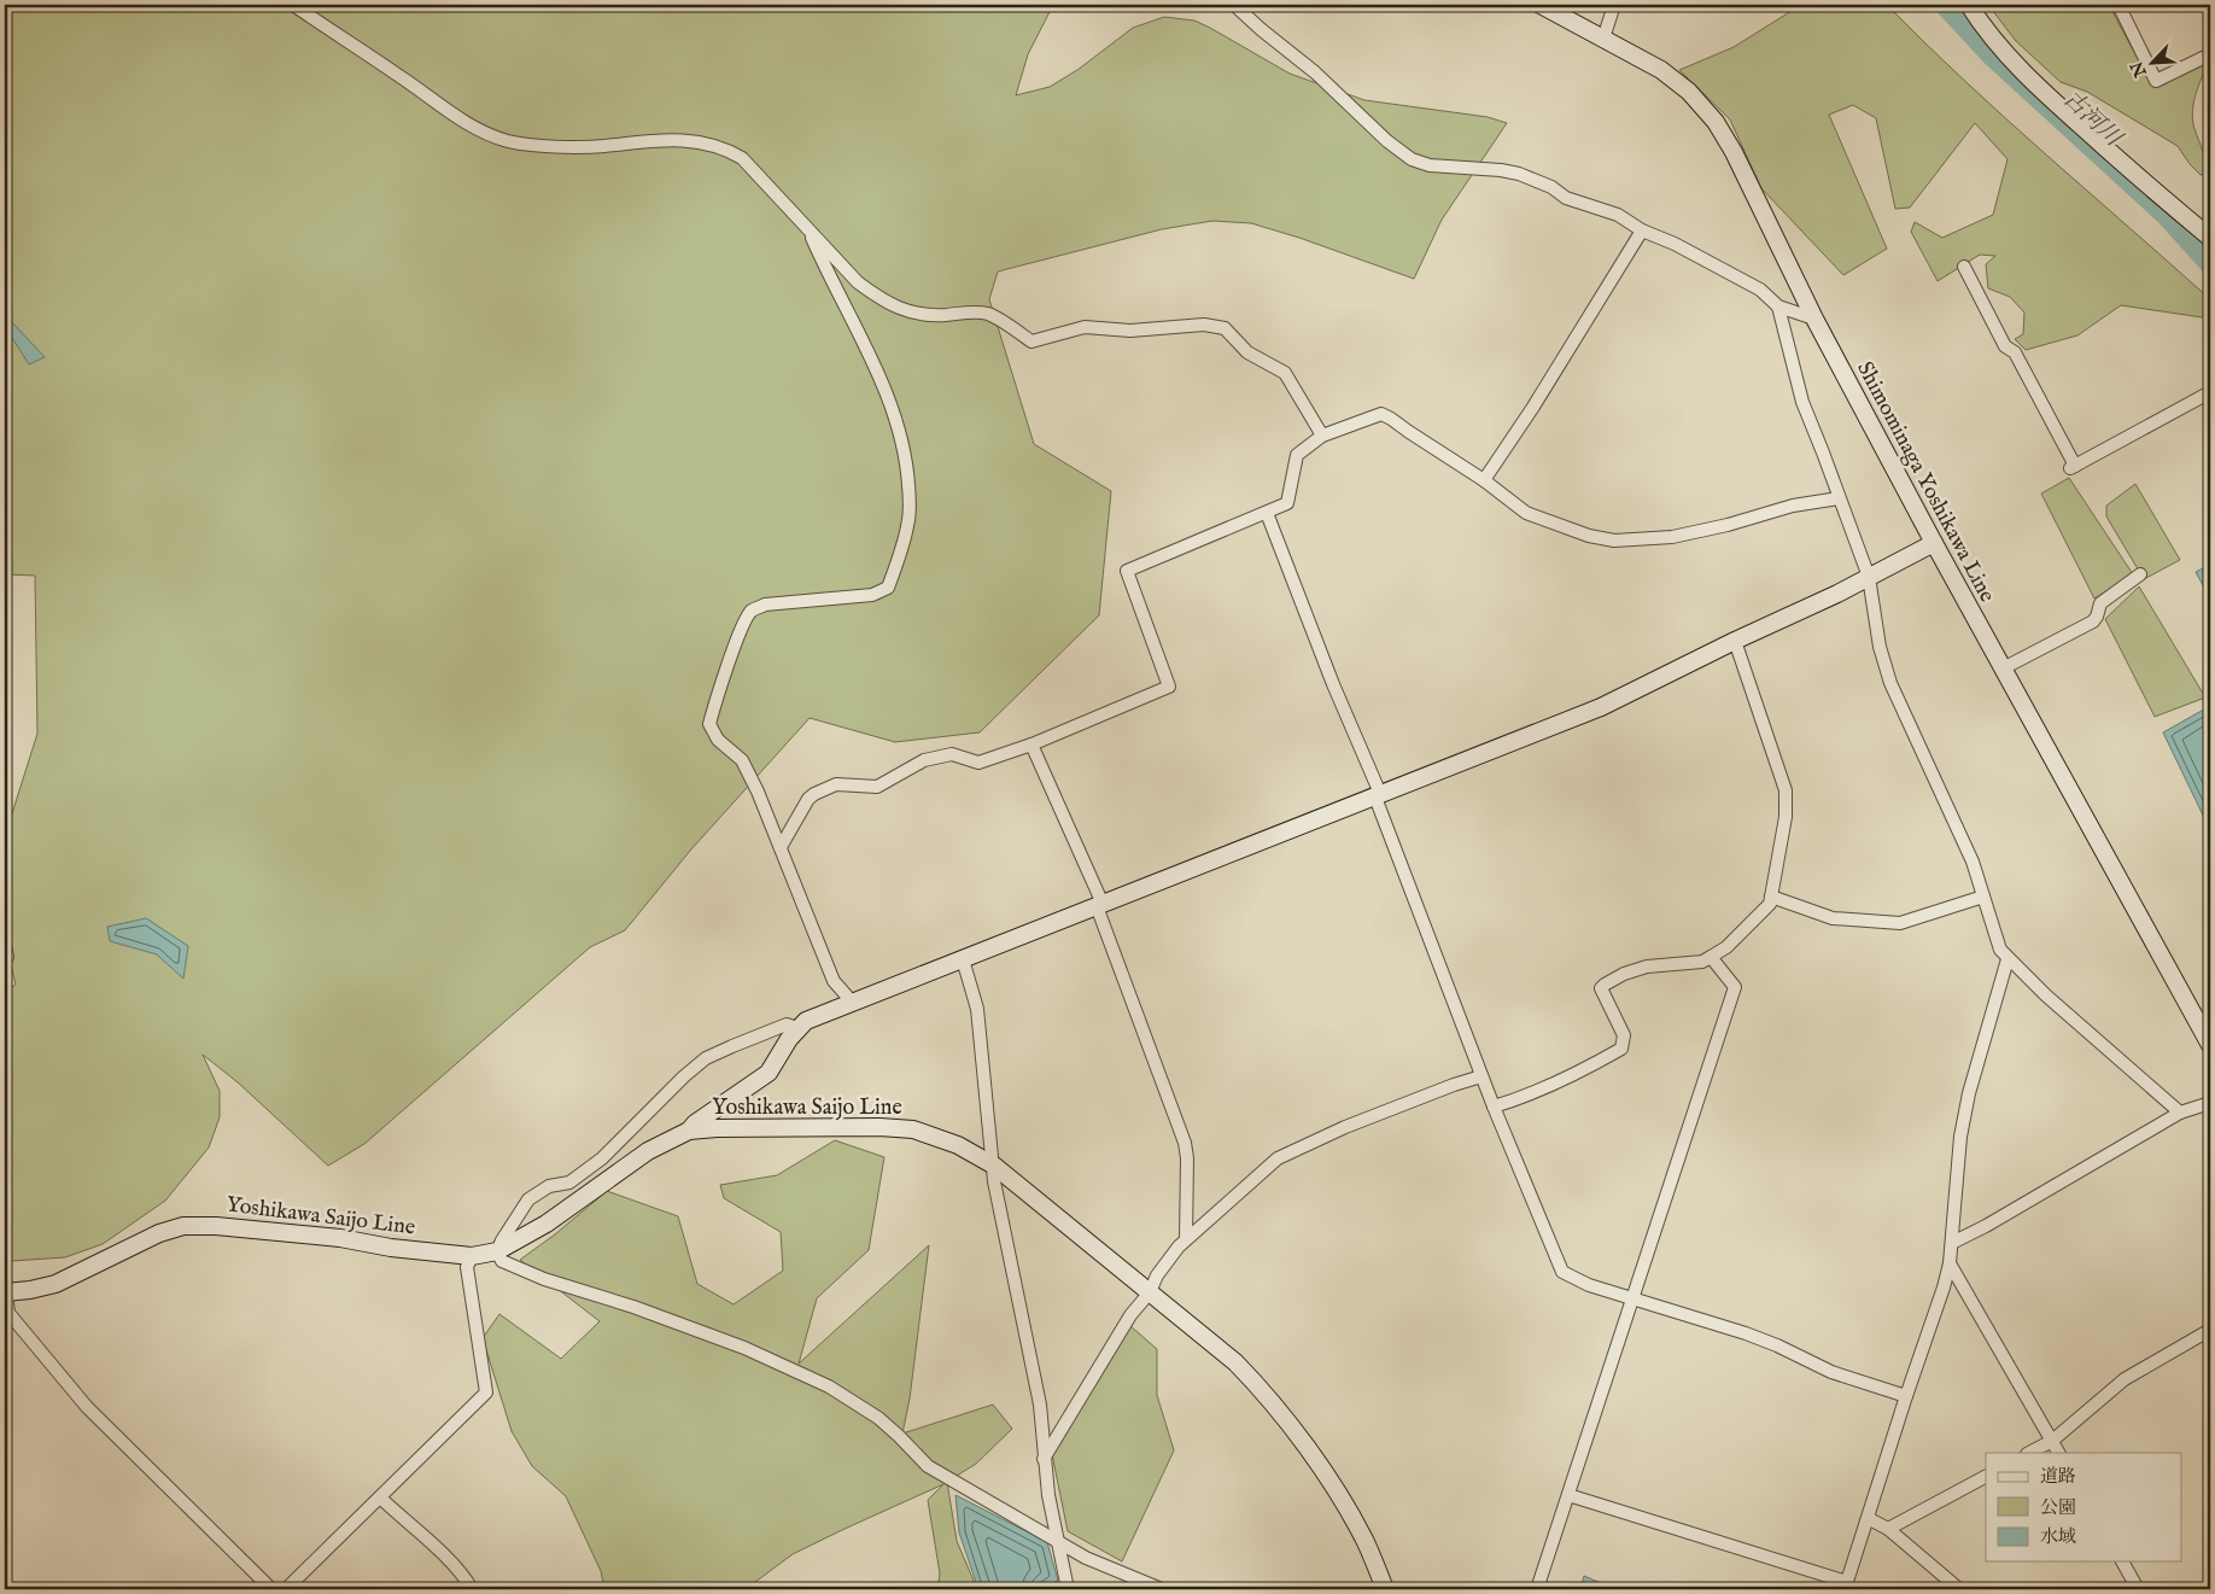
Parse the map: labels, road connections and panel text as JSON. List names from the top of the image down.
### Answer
{
  "streets": {
    "main road": ["Shimominaga Yoshikawa Line", "Yoshikawa Saijo Line"]
  },
  "water": ["古河川"],
  "legend": ["道路", "公園", "水域"],
  "north": "bottom left"
}
